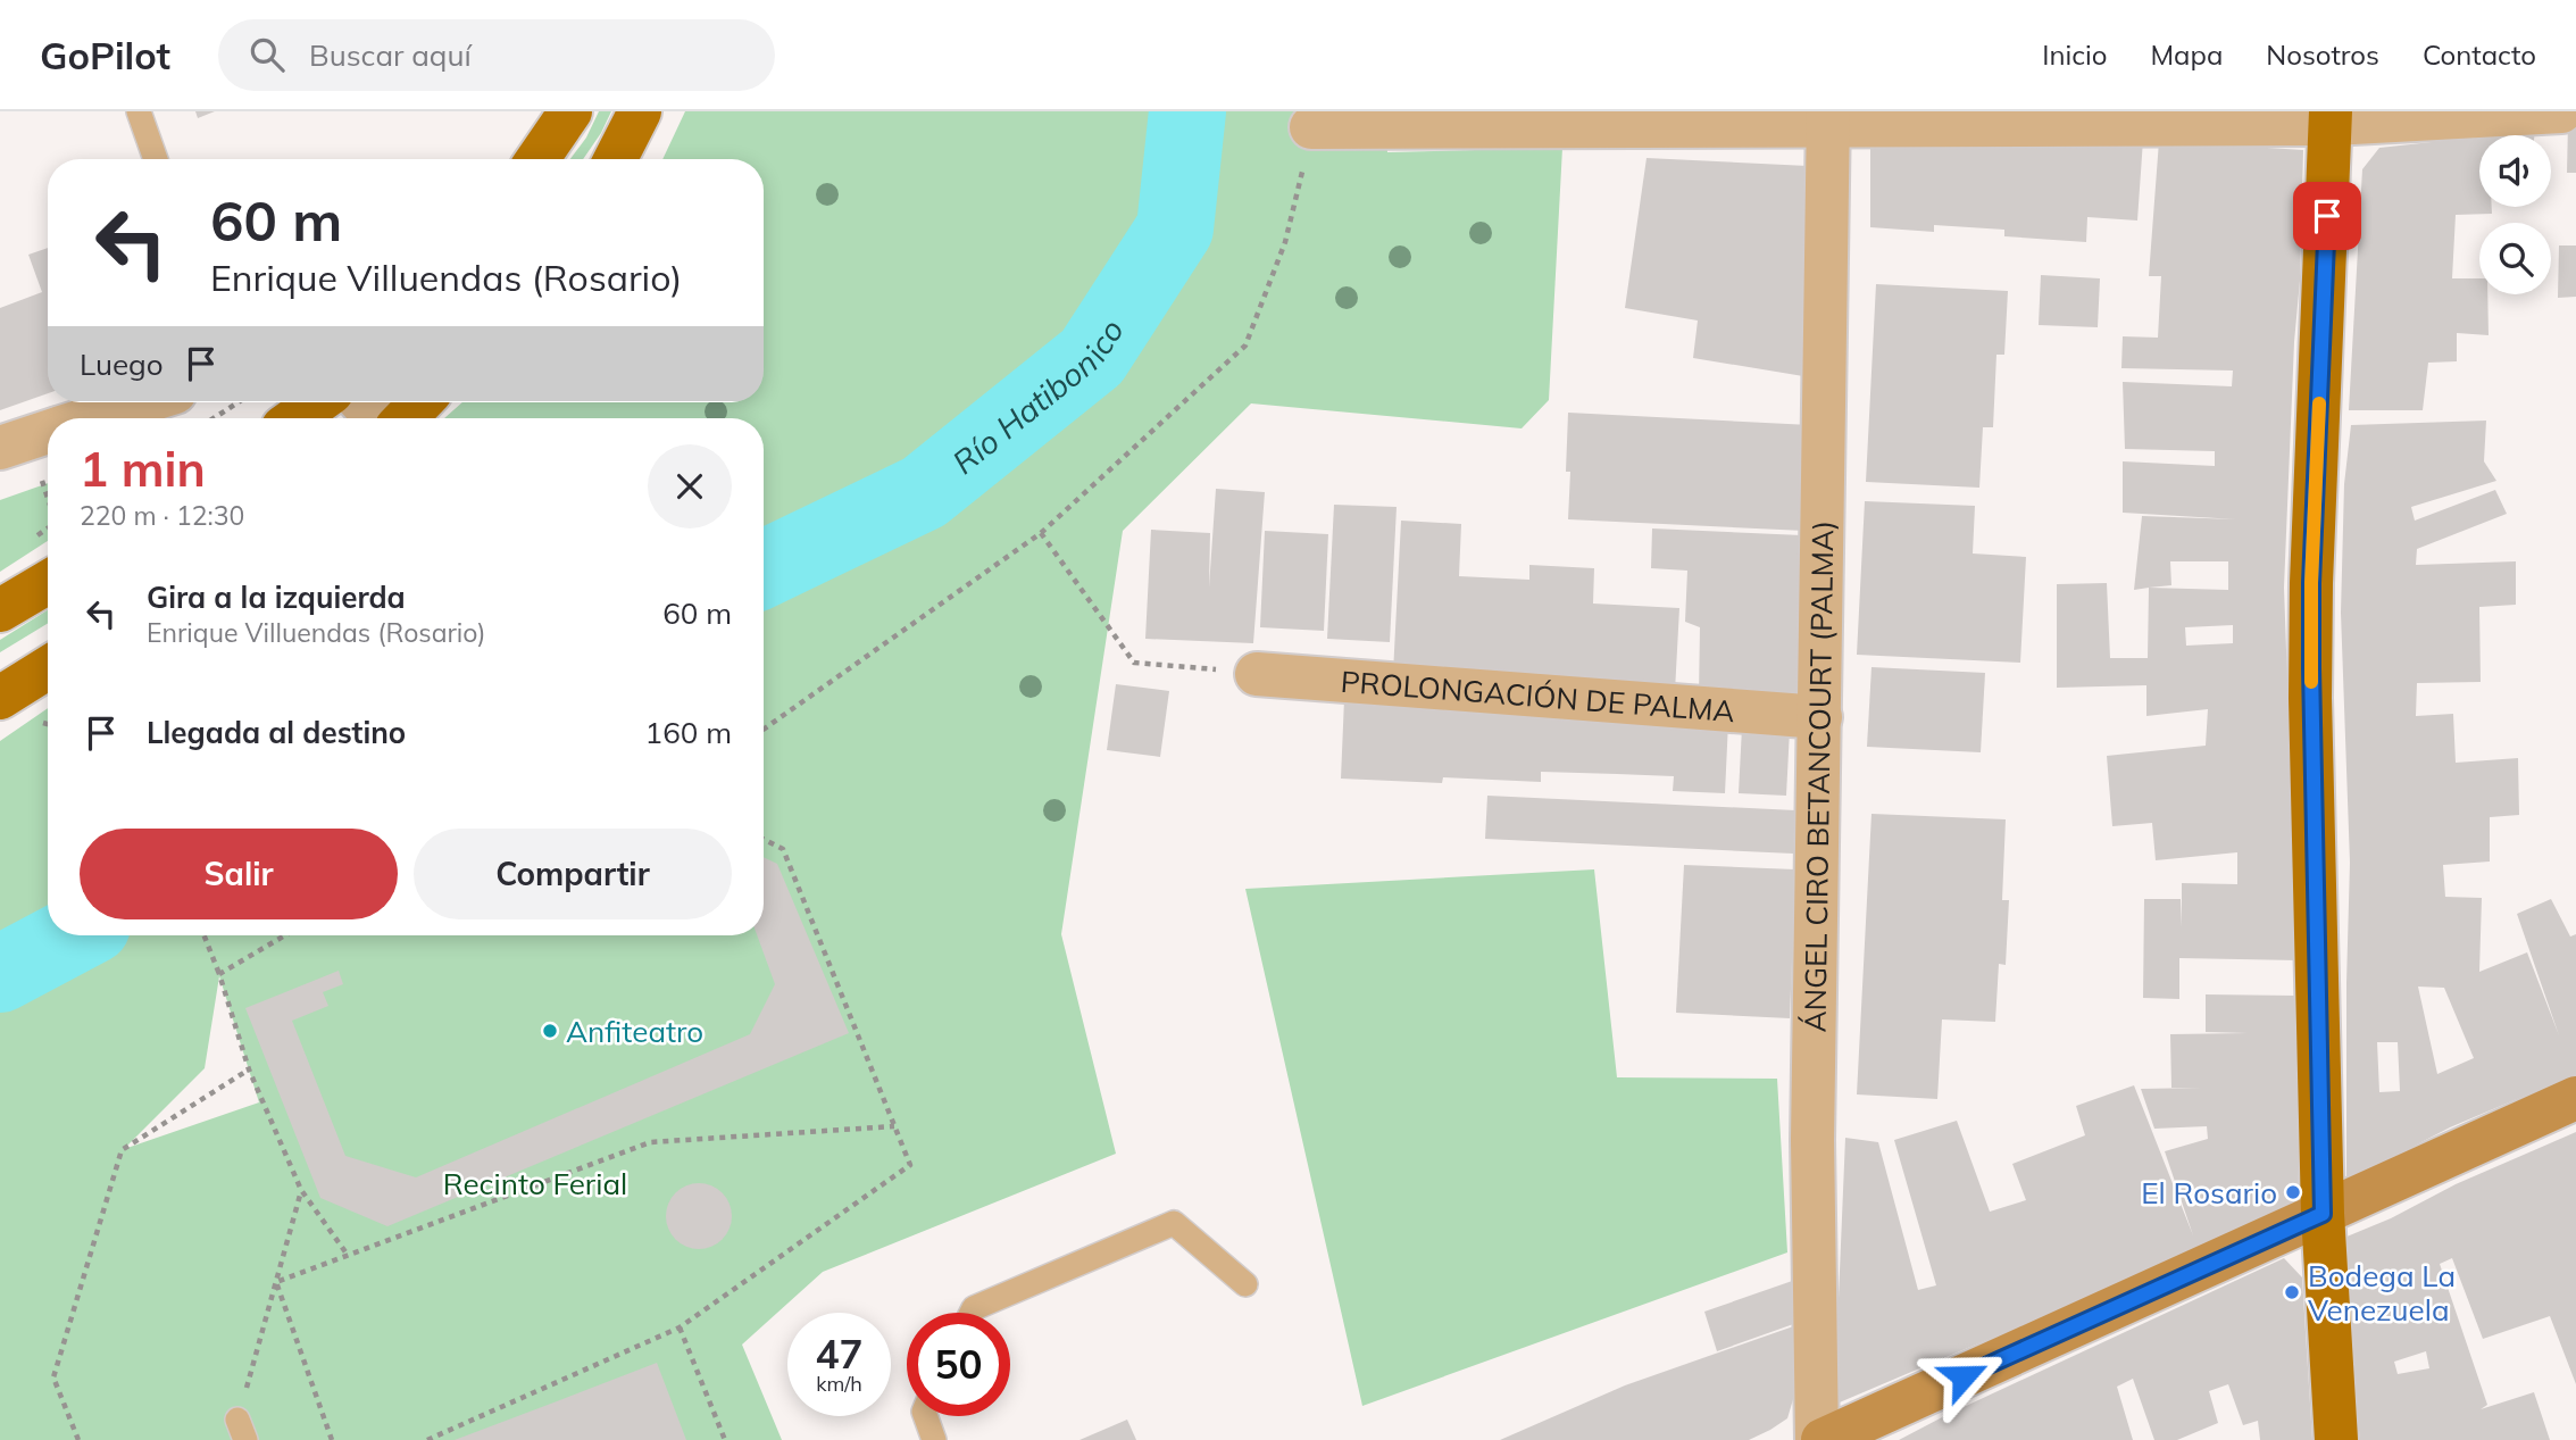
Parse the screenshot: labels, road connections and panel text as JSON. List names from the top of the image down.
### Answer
{
  "streets": {
    "street": ["PROLONGACIÓN DE PALMA", "ÁNGEL CIRO BETANCOURT (PALMA)"]
  },
  "crossings": [
    ["PROLONGACIÓN DE PALMA", "ÁNGEL CIRO BETANCOURT (PALMA)"]
  ],
  "water": ["Río Hatibonico"],
  "parks": ["Recinto Ferial"],
  "places": ["Anfiteatro", "El Rosario", "Bodega La Venezuela"],
  "page": {
    "header": "GoPilot",
    "search": "Buscar aquí",
    "nav": [
      "Inicio",
      "Mapa",
      "Nosotros",
      "Contacto"
    ],
    "turn": ["60 m", "Enrique Villuendas (Rosario)"],
    "then": "Luego",
    "heading": ["1 min", "220 m · 12:30"],
    "list": [
      {
        "name": "Gira a la izquierda",
        "note": "Enrique Villuendas (Rosario)",
        "value": "60 m"
      },
      {
        "name": "Llegada al destino",
        "value": "160 m"
      }
    ],
    "buttons": ["Salir", "Compartir"],
    "speed": "47 km/h",
    "limit": "50"
  }
}
